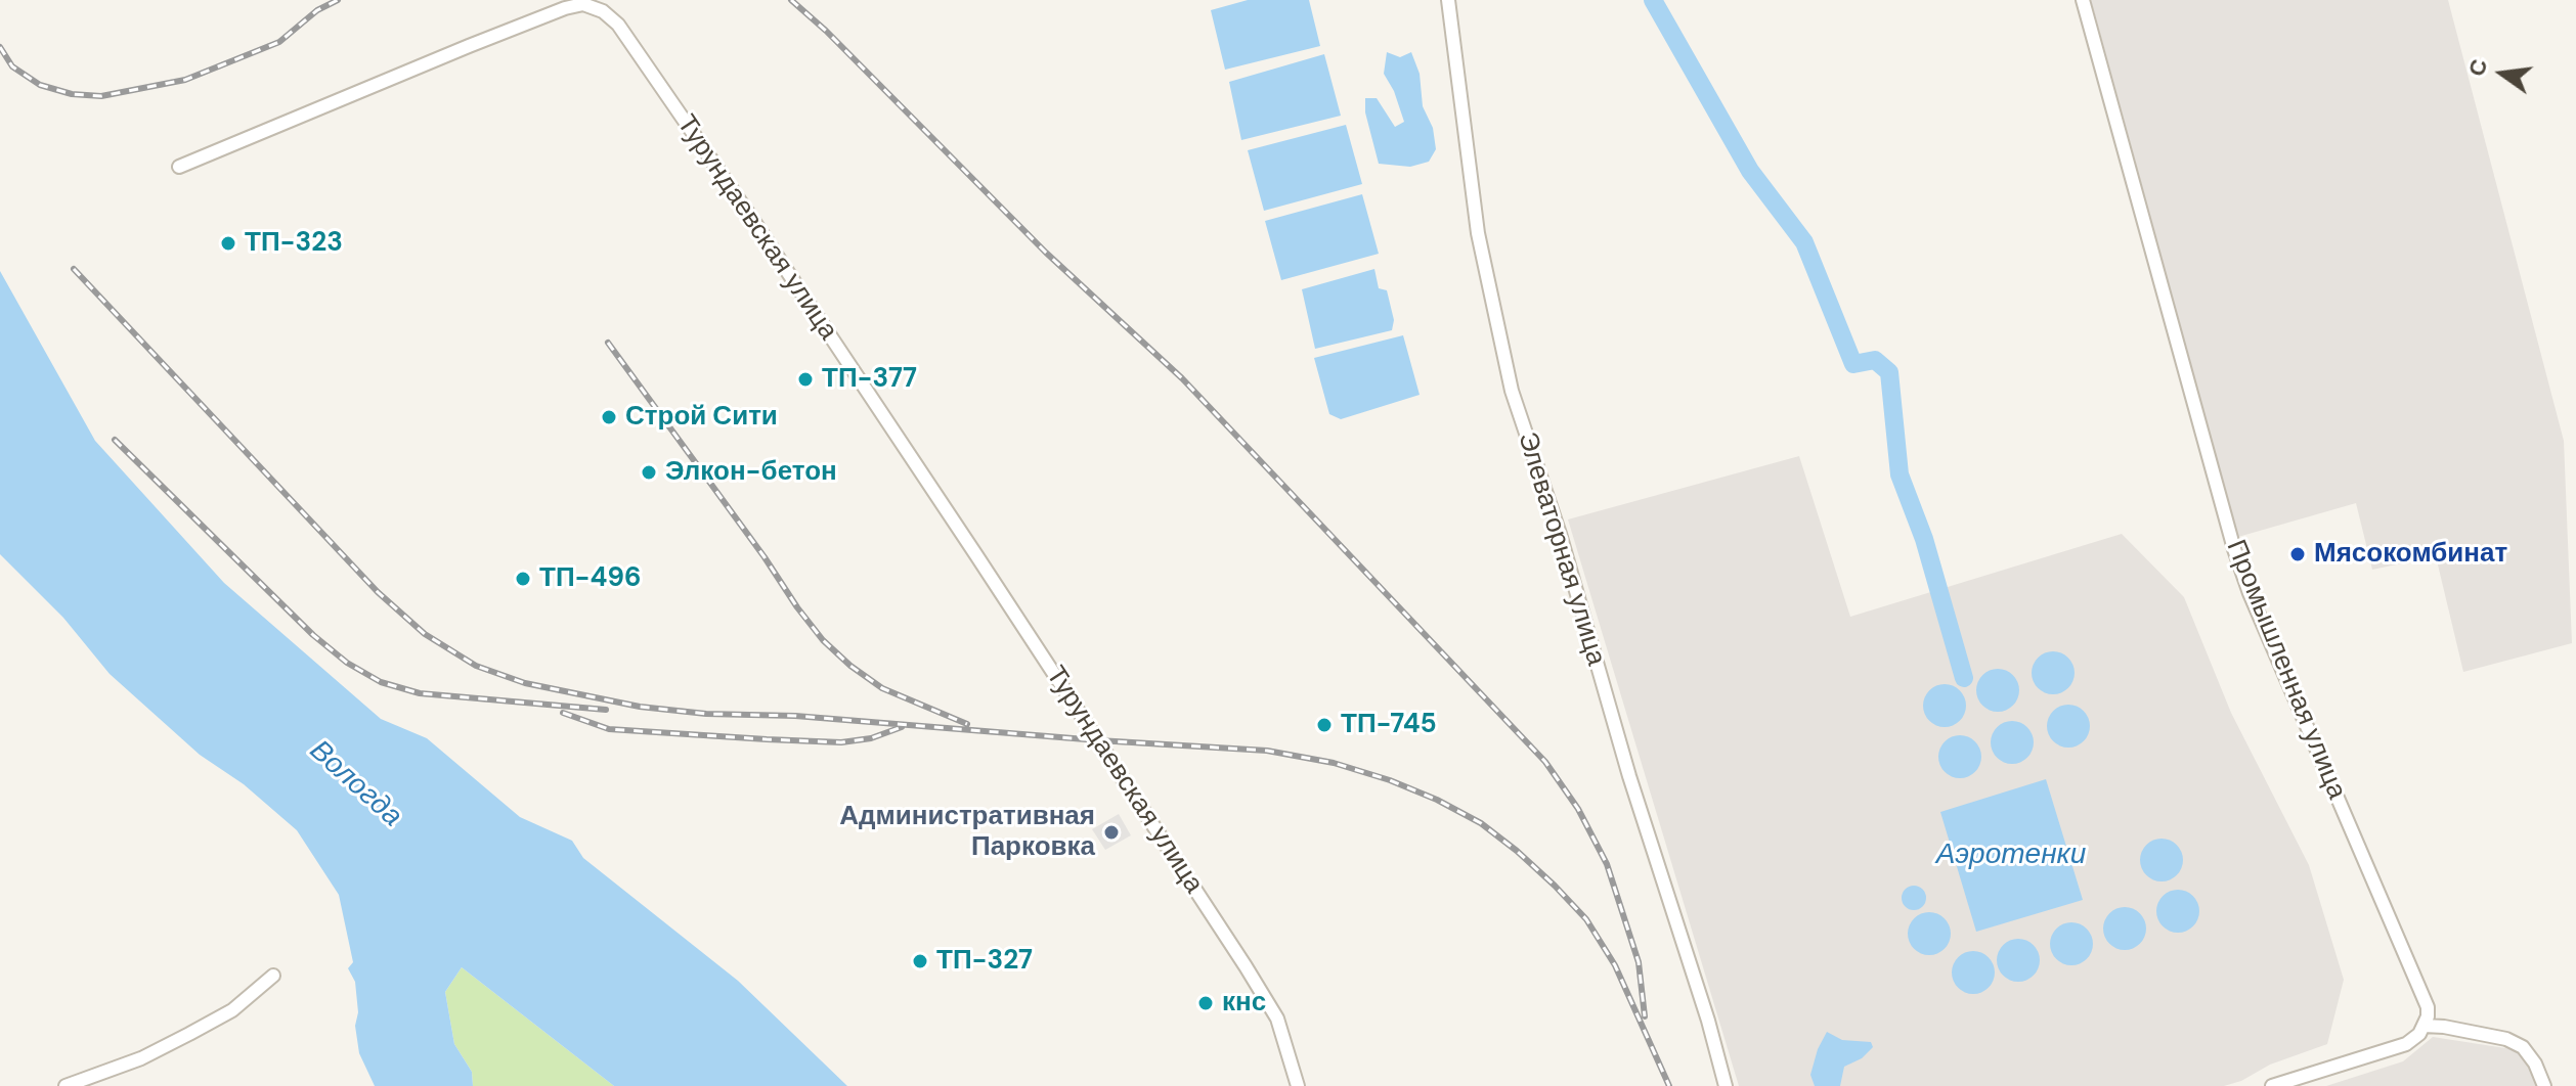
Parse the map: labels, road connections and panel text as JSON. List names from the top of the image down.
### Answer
{
  "streets": {
    "street": ["Турундаевская улица", "Элеваторная улица", "Промышленная улица"]
  },
  "water": ["Вологда", "Аэротенки"],
  "places": [
    "ТП-323",
    "ТП-377",
    "Строй Сити",
    "Элкон-бетон",
    "Мясокомбинат",
    "ТП-496",
    "ТП-745",
    "Административная Парковка",
    "ТП-327",
    "кнс"
  ],
  "north": "left"
}
